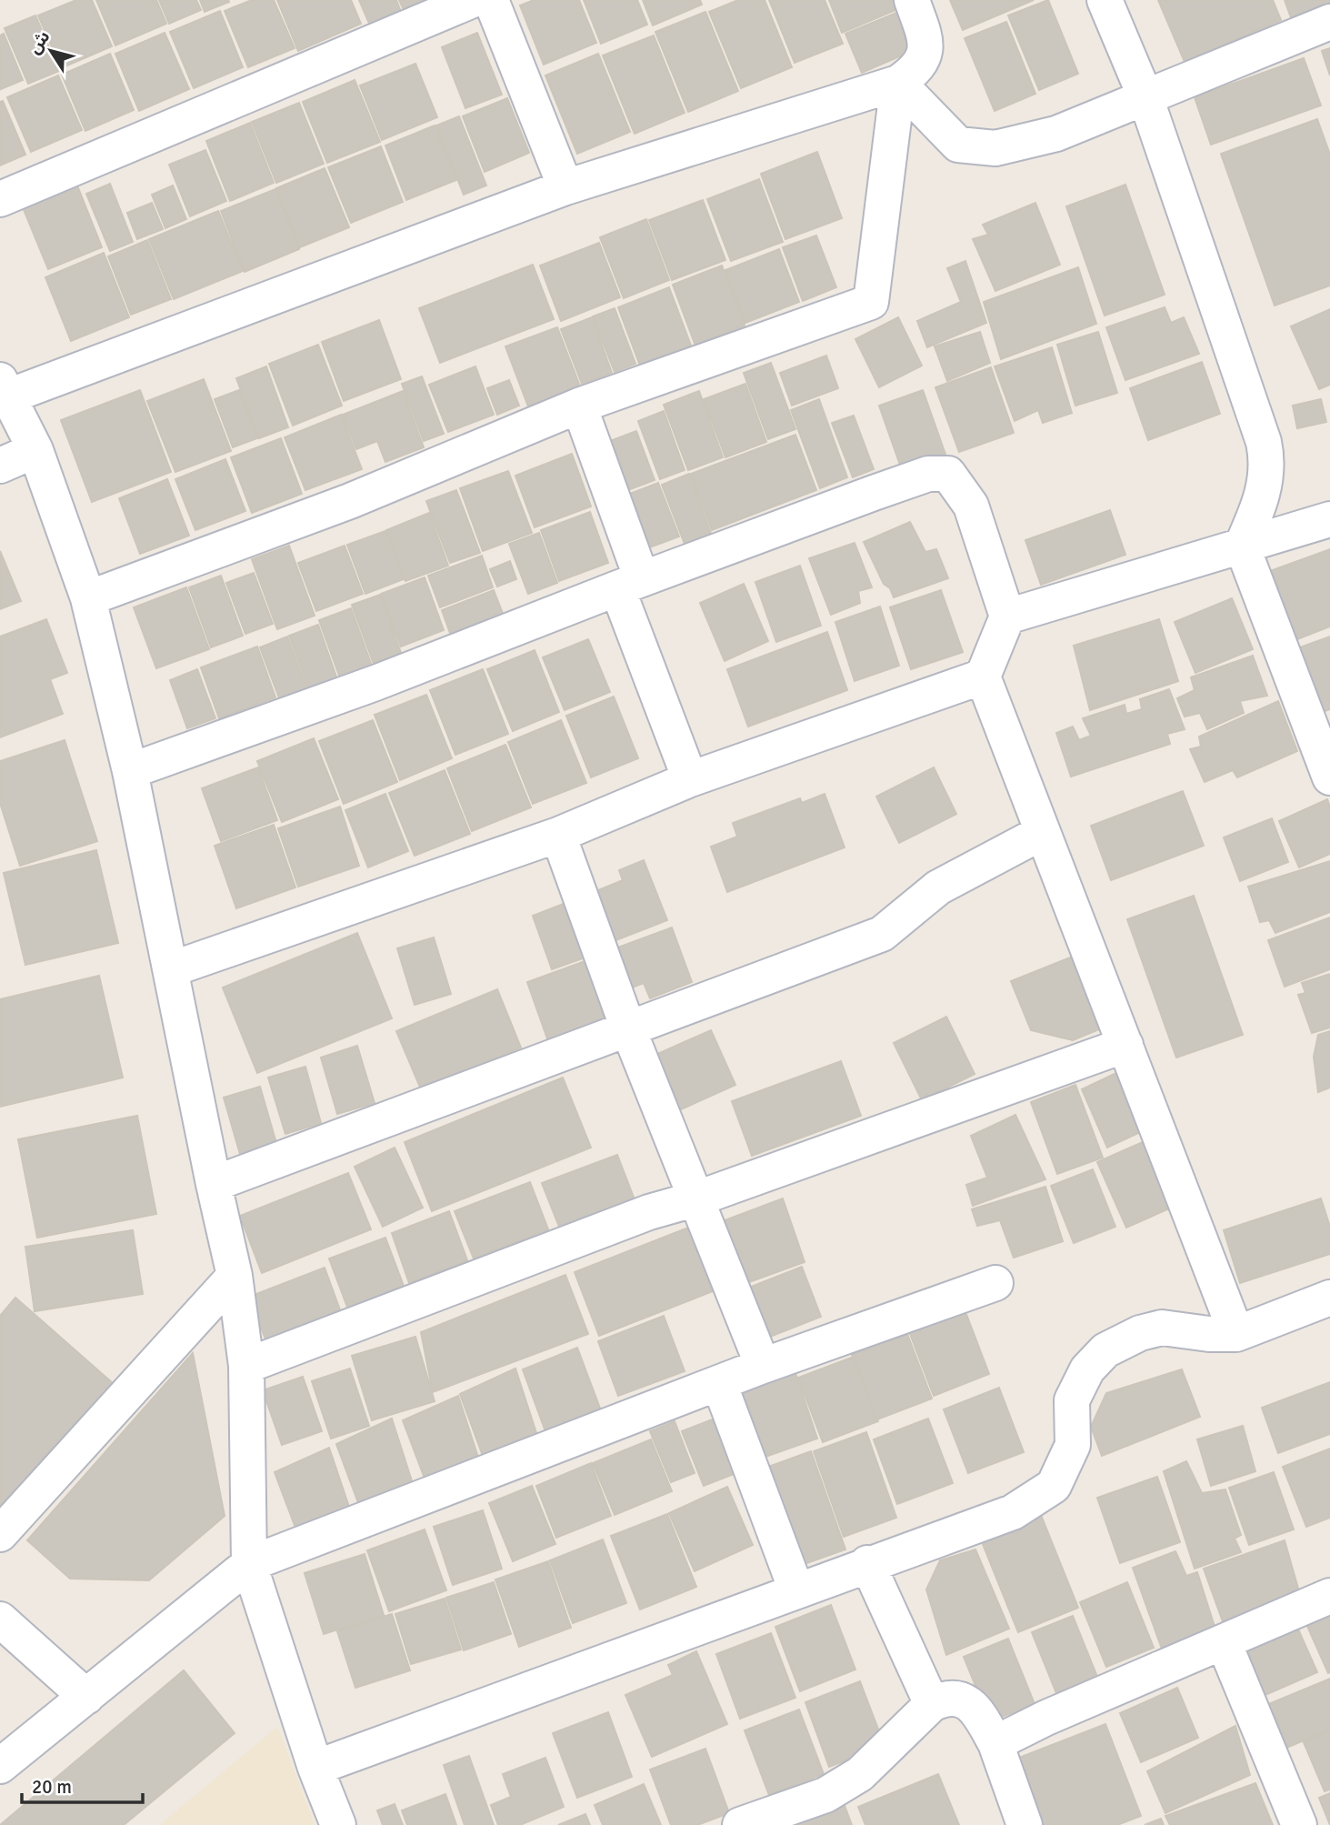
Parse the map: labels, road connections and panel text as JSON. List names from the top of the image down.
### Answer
{
  "scale_bar": "20 m",
  "north": "top left"
}
